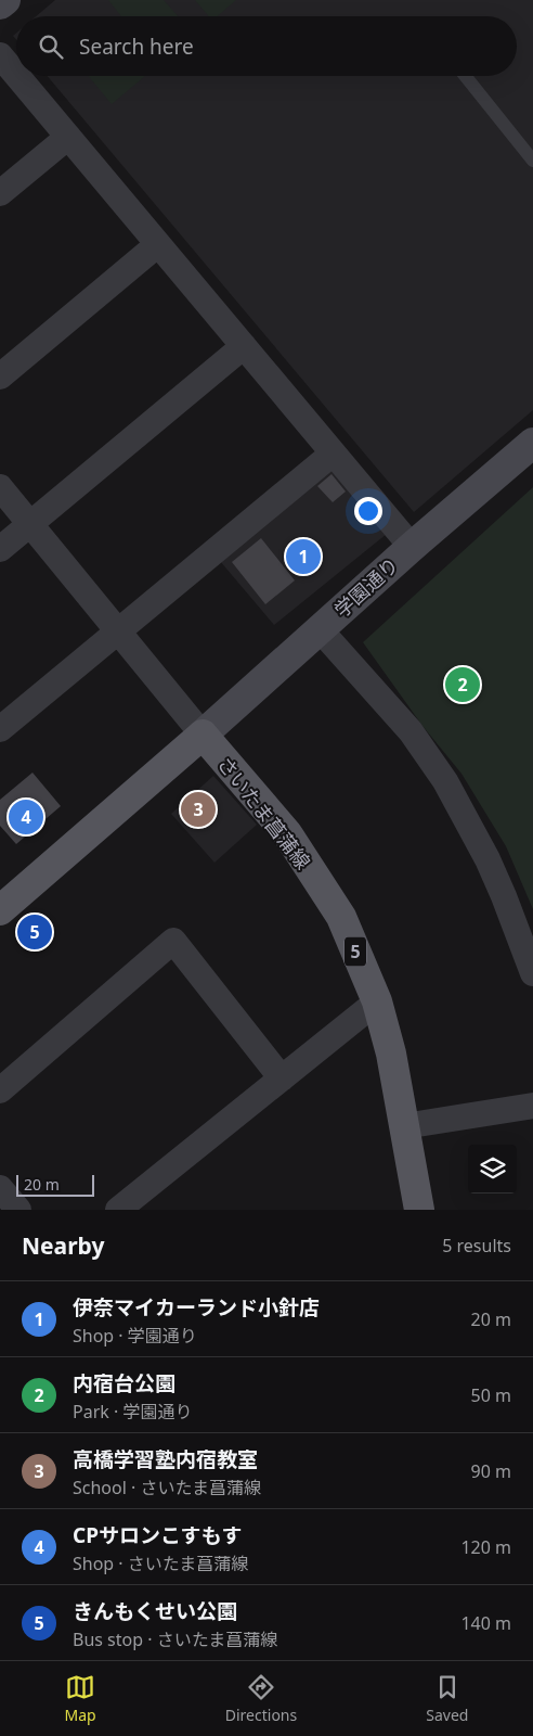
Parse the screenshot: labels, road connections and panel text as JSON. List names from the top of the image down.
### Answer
{
  "streets": {
    "main road": ["さいたま菖蒲線", "5"],
    "street": ["学園通り"]
  },
  "crossings": [
    ["学園通り", "さいたま菖蒲線"]
  ],
  "scale_bar": "20 m",
  "page": {
    "search": "Search here",
    "pins": [
      "1",
      "2",
      "3",
      "4",
      "5"
    ],
    "scale": "20 m",
    "heading": ["Nearby", "5 results"],
    "list": [
      {
        "mark": "1",
        "name": "伊奈マイカーランド小針店",
        "note": "Shop · 学園通り",
        "value": "20 m"
      },
      {
        "mark": "2",
        "name": "内宿台公園",
        "note": "Park · 学園通り",
        "value": "50 m"
      },
      {
        "mark": "3",
        "name": "高橋学習塾内宿教室",
        "note": "School · さいたま菖蒲線",
        "value": "90 m"
      },
      {
        "mark": "4",
        "name": "CPサロンこすもす",
        "note": "Shop · さいたま菖蒲線",
        "value": "120 m"
      },
      {
        "mark": "5",
        "name": "きんもくせい公園",
        "note": "Bus stop · さいたま菖蒲線",
        "value": "140 m"
      }
    ],
    "nav": ["Map", "Directions", "Saved"]
  }
}
